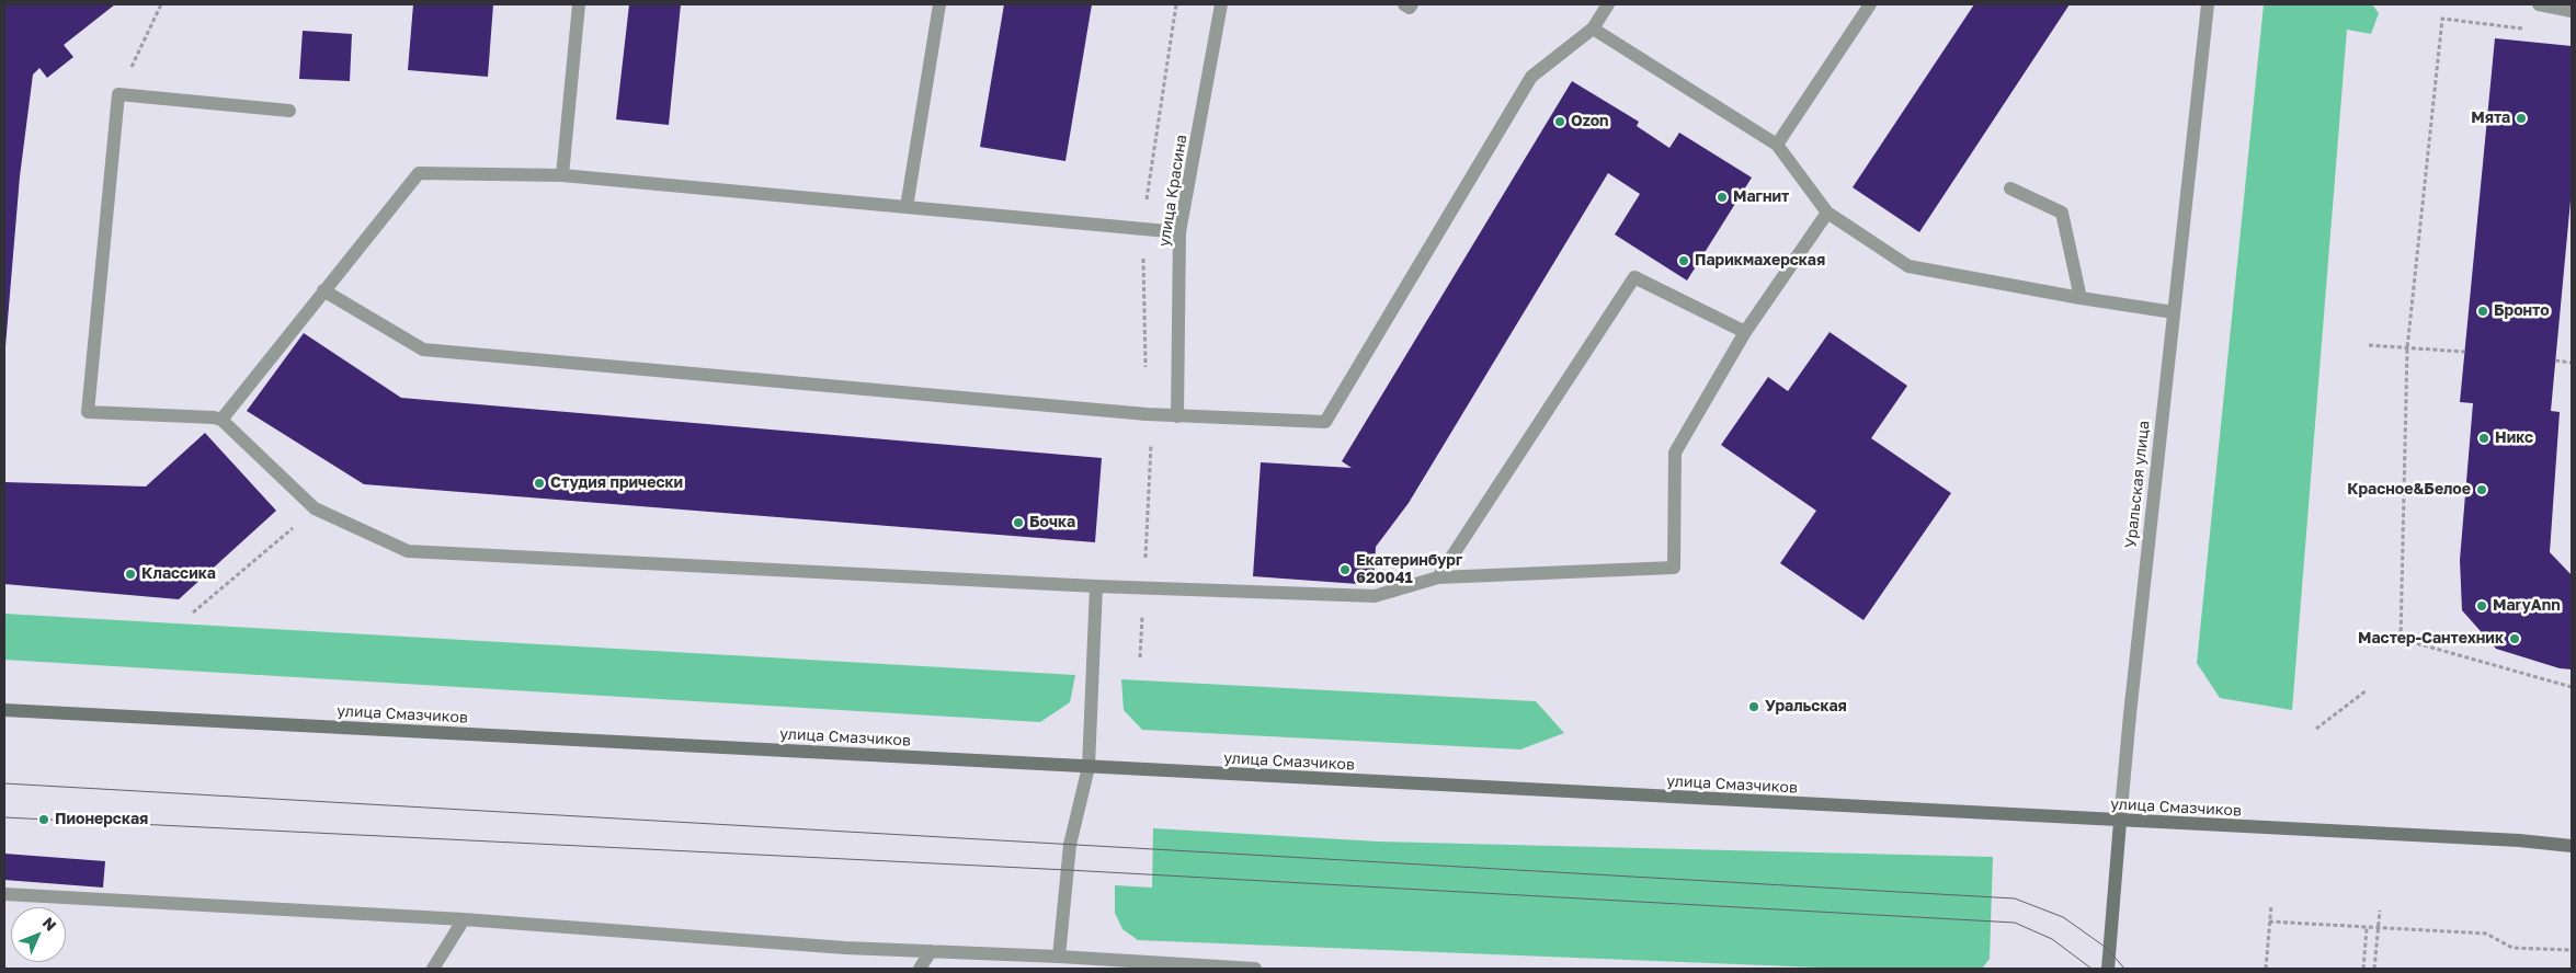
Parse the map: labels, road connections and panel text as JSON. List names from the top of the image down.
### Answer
{
  "streets": {
    "main road": ["Уральская улица", "улица Смазчиков"],
    "street": ["улица Красина"]
  },
  "crossings": [
    ["Уральская улица", "улица Смазчиков"]
  ],
  "places": [
    "Мята",
    "Ozon",
    "Магнит",
    "Парикмахерская",
    "Бронто",
    "Никс",
    "Студия прически",
    "Красное&Белое",
    "Бочка",
    "Екатеринбург 620041",
    "Классика",
    "MaryAnn",
    "Мастер-Сантехник",
    "Уральская",
    "Пионерская"
  ],
  "north": "top right"
}
